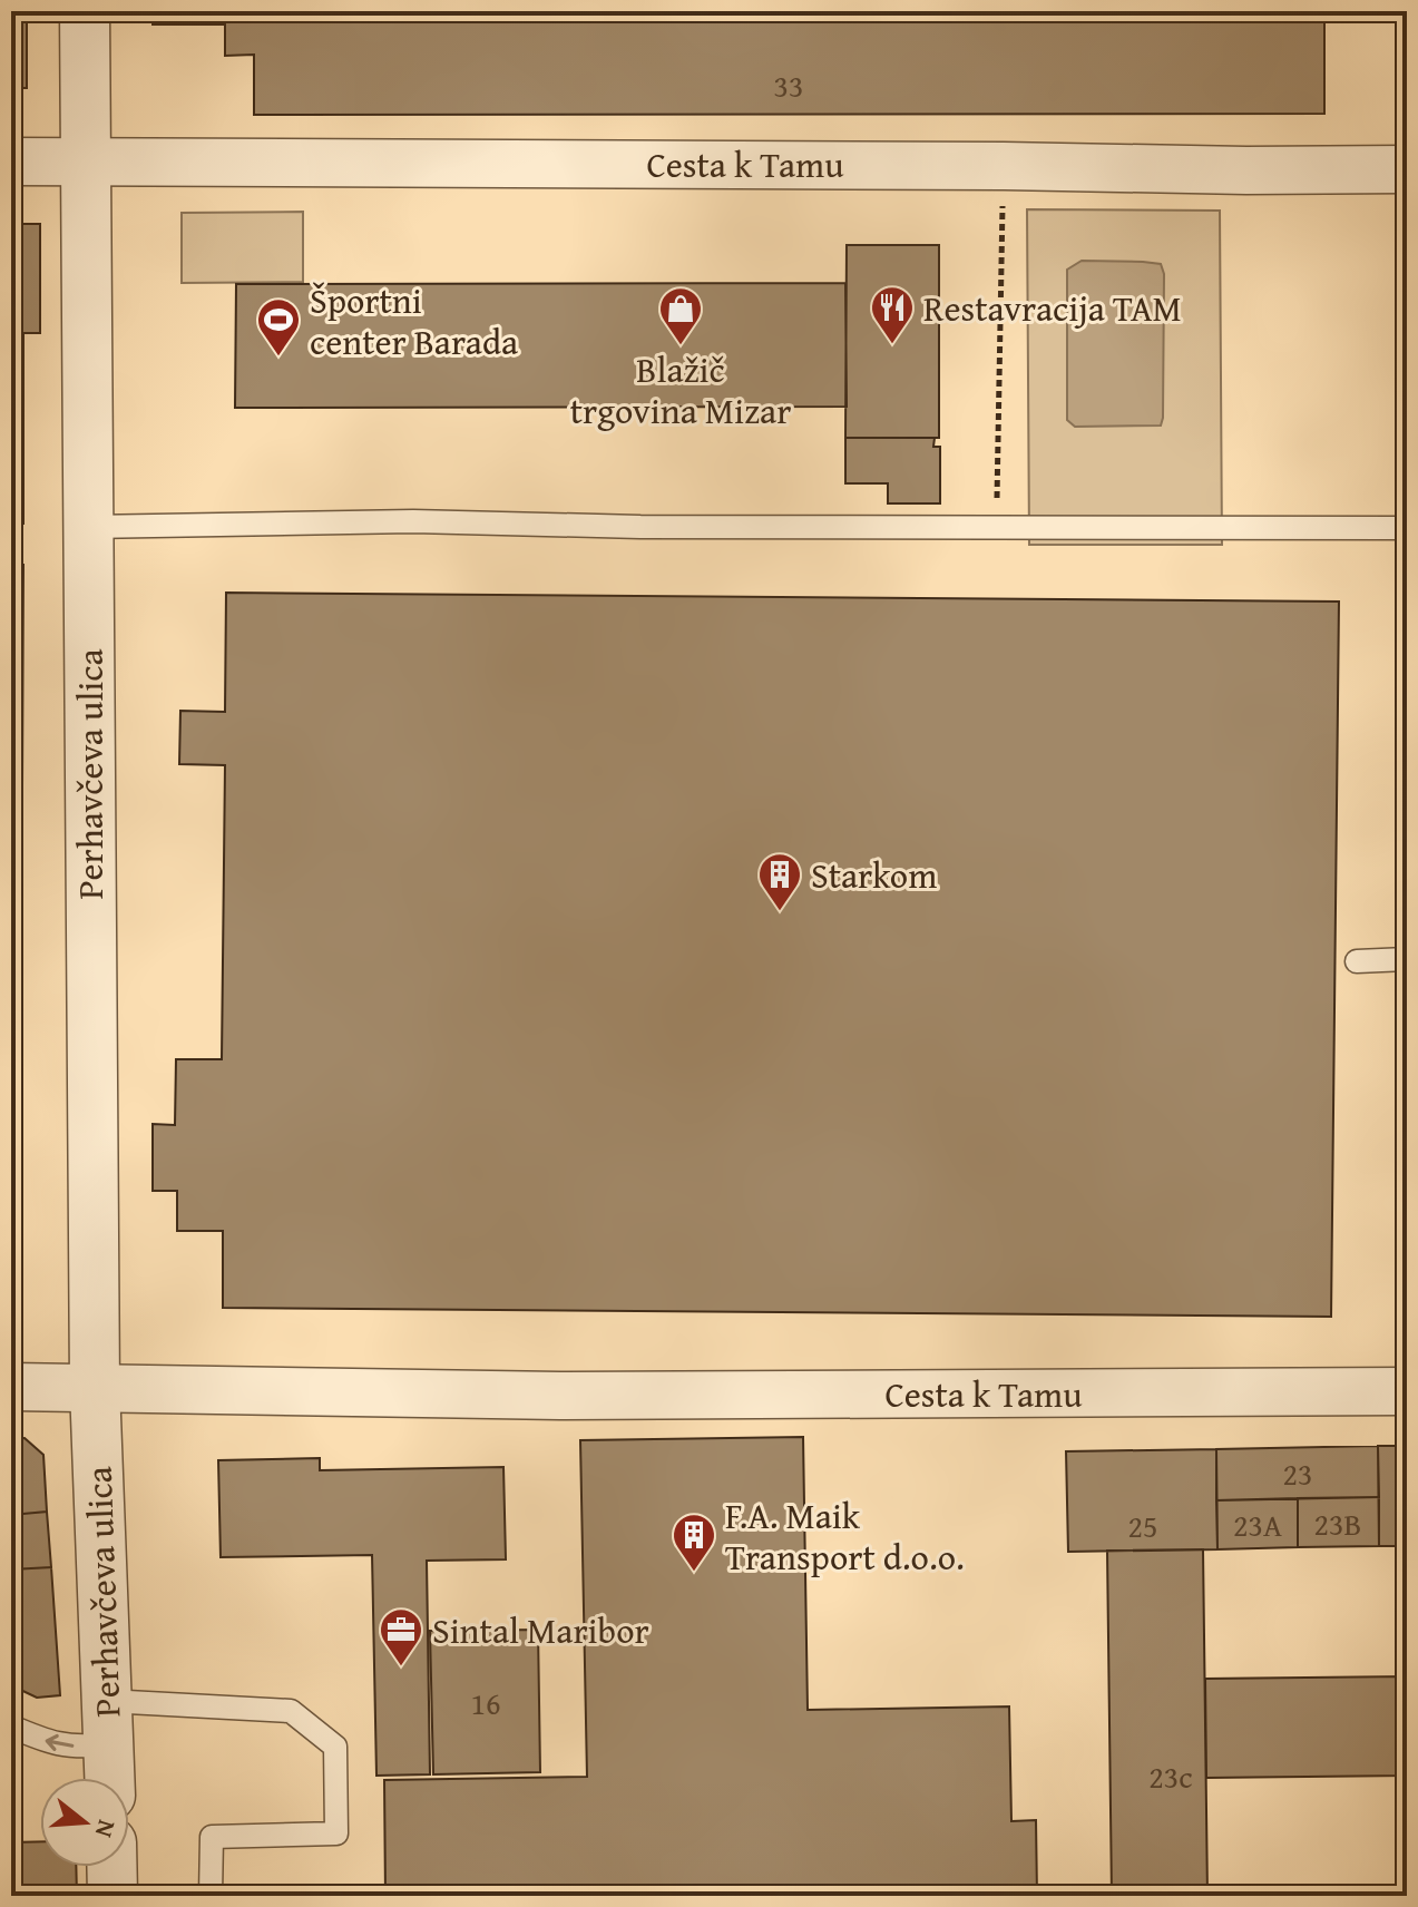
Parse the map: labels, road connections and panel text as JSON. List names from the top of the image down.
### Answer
{
  "streets": {
    "street": ["Cesta k Tamu", "Perhavčeva ulica"]
  },
  "crossings": [
    ["Cesta k Tamu", "Perhavčeva ulica"]
  ],
  "places": {
    "restaurant": ["Restavracija TAM"],
    "shop": ["Blažič trgovina Mizar"],
    "sports": ["Športni center Barada"],
    "building": ["Starkom", "F.A. Maik Transport d.o.o."],
    "office": ["Sintal Maribor"]
  },
  "house_numbers": [
    "33",
    "23",
    "23B",
    "23A",
    "25",
    "16",
    "23c"
  ],
  "north": "right"
}
